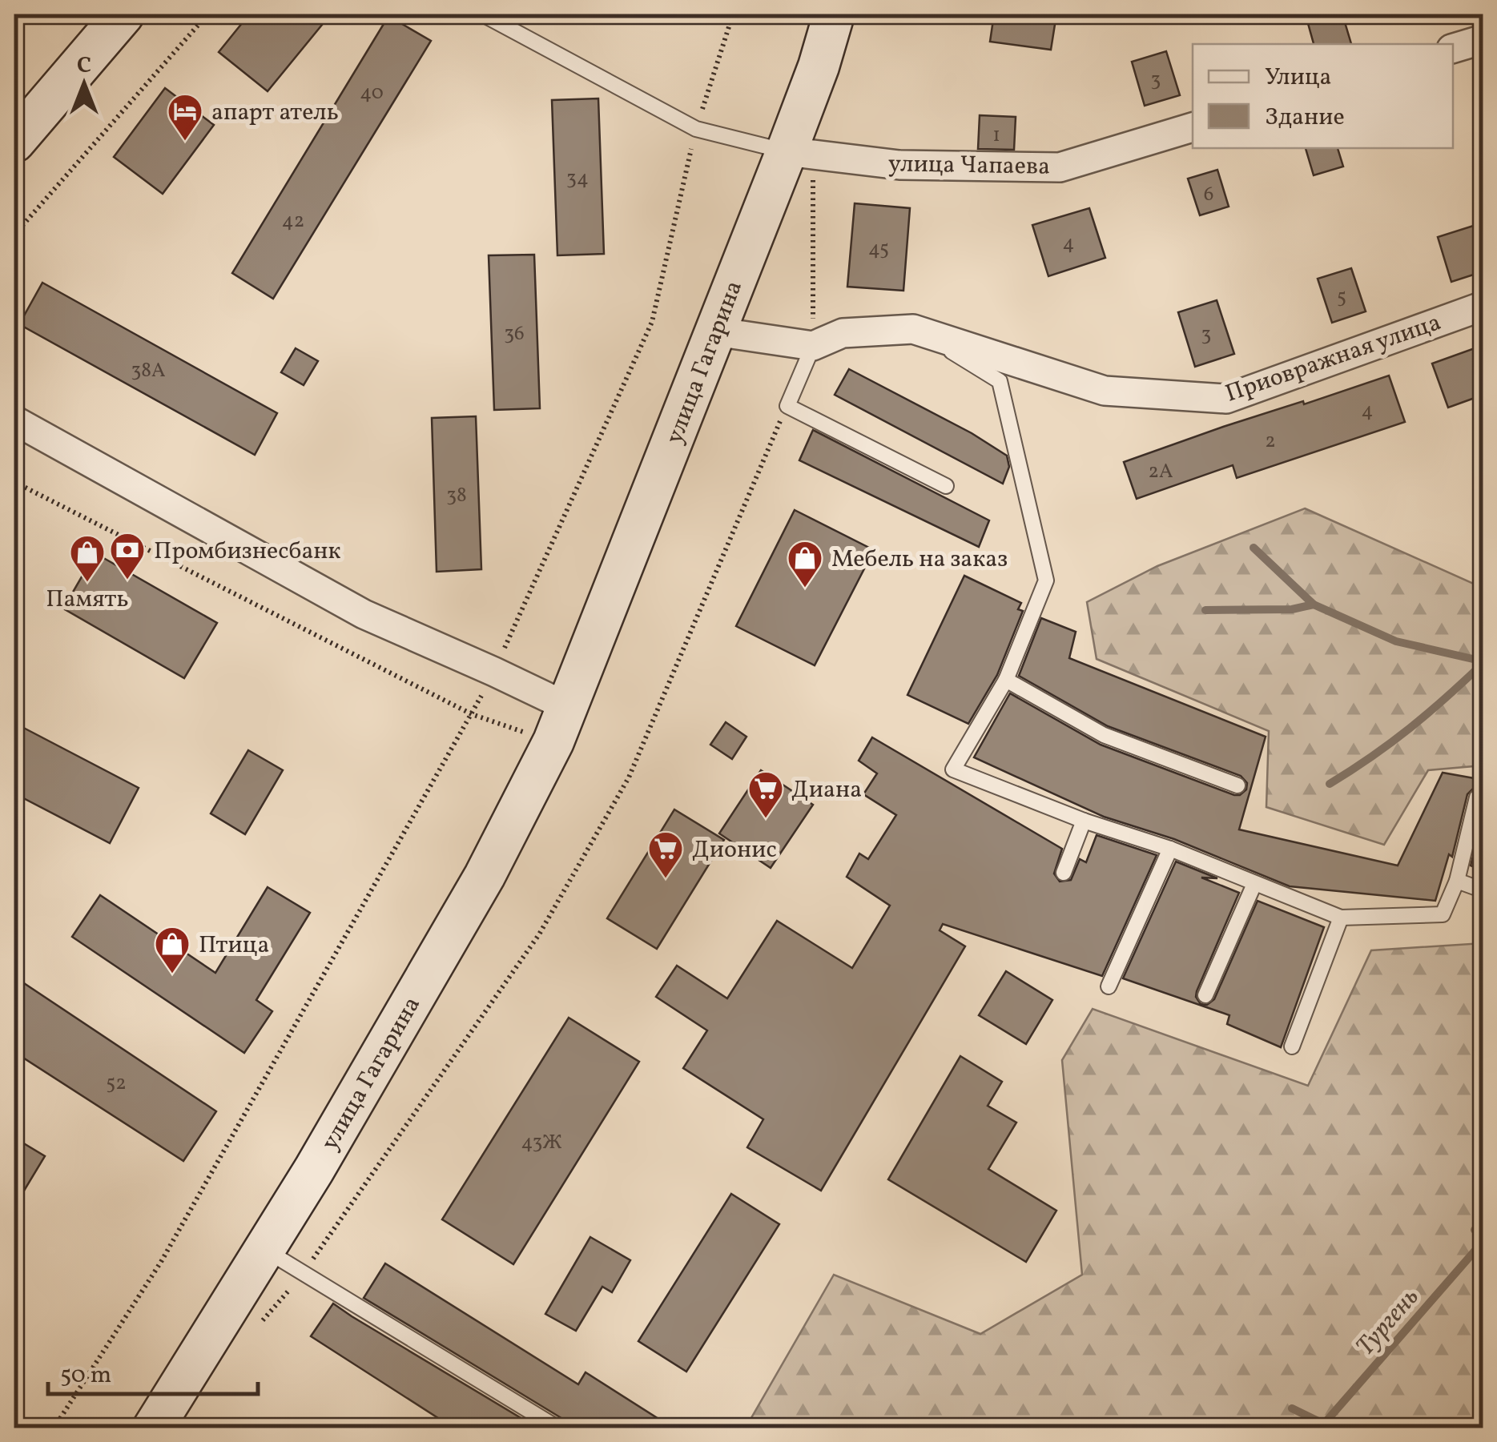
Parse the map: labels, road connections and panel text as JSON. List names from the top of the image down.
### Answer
{
  "streets": {
    "street": ["улица Чапаева", "Приовражная улица", "улица Гагарина"]
  },
  "crossings": [
    ["улица Чапаева", "улица Гагарина"],
    ["Приовражная улица", "улица Гагарина"]
  ],
  "water": ["Тургень"],
  "places": {
    "hotel": ["апарт атель"],
    "bank": ["Промбизнесбанк"],
    "shop": ["Память", "Мебель на заказ", "Птица"],
    "supermarket": ["Диана", "Дионис"]
  },
  "house_numbers": [
    "3",
    "40",
    "1",
    "34",
    "6",
    "42",
    "4",
    "45",
    "5",
    "36",
    "3",
    "38А",
    "4",
    "2",
    "2А",
    "38",
    "52",
    "43Ж"
  ],
  "legend": ["Улица", "Здание"],
  "scale_bar": "50 m",
  "north": "top"
}
